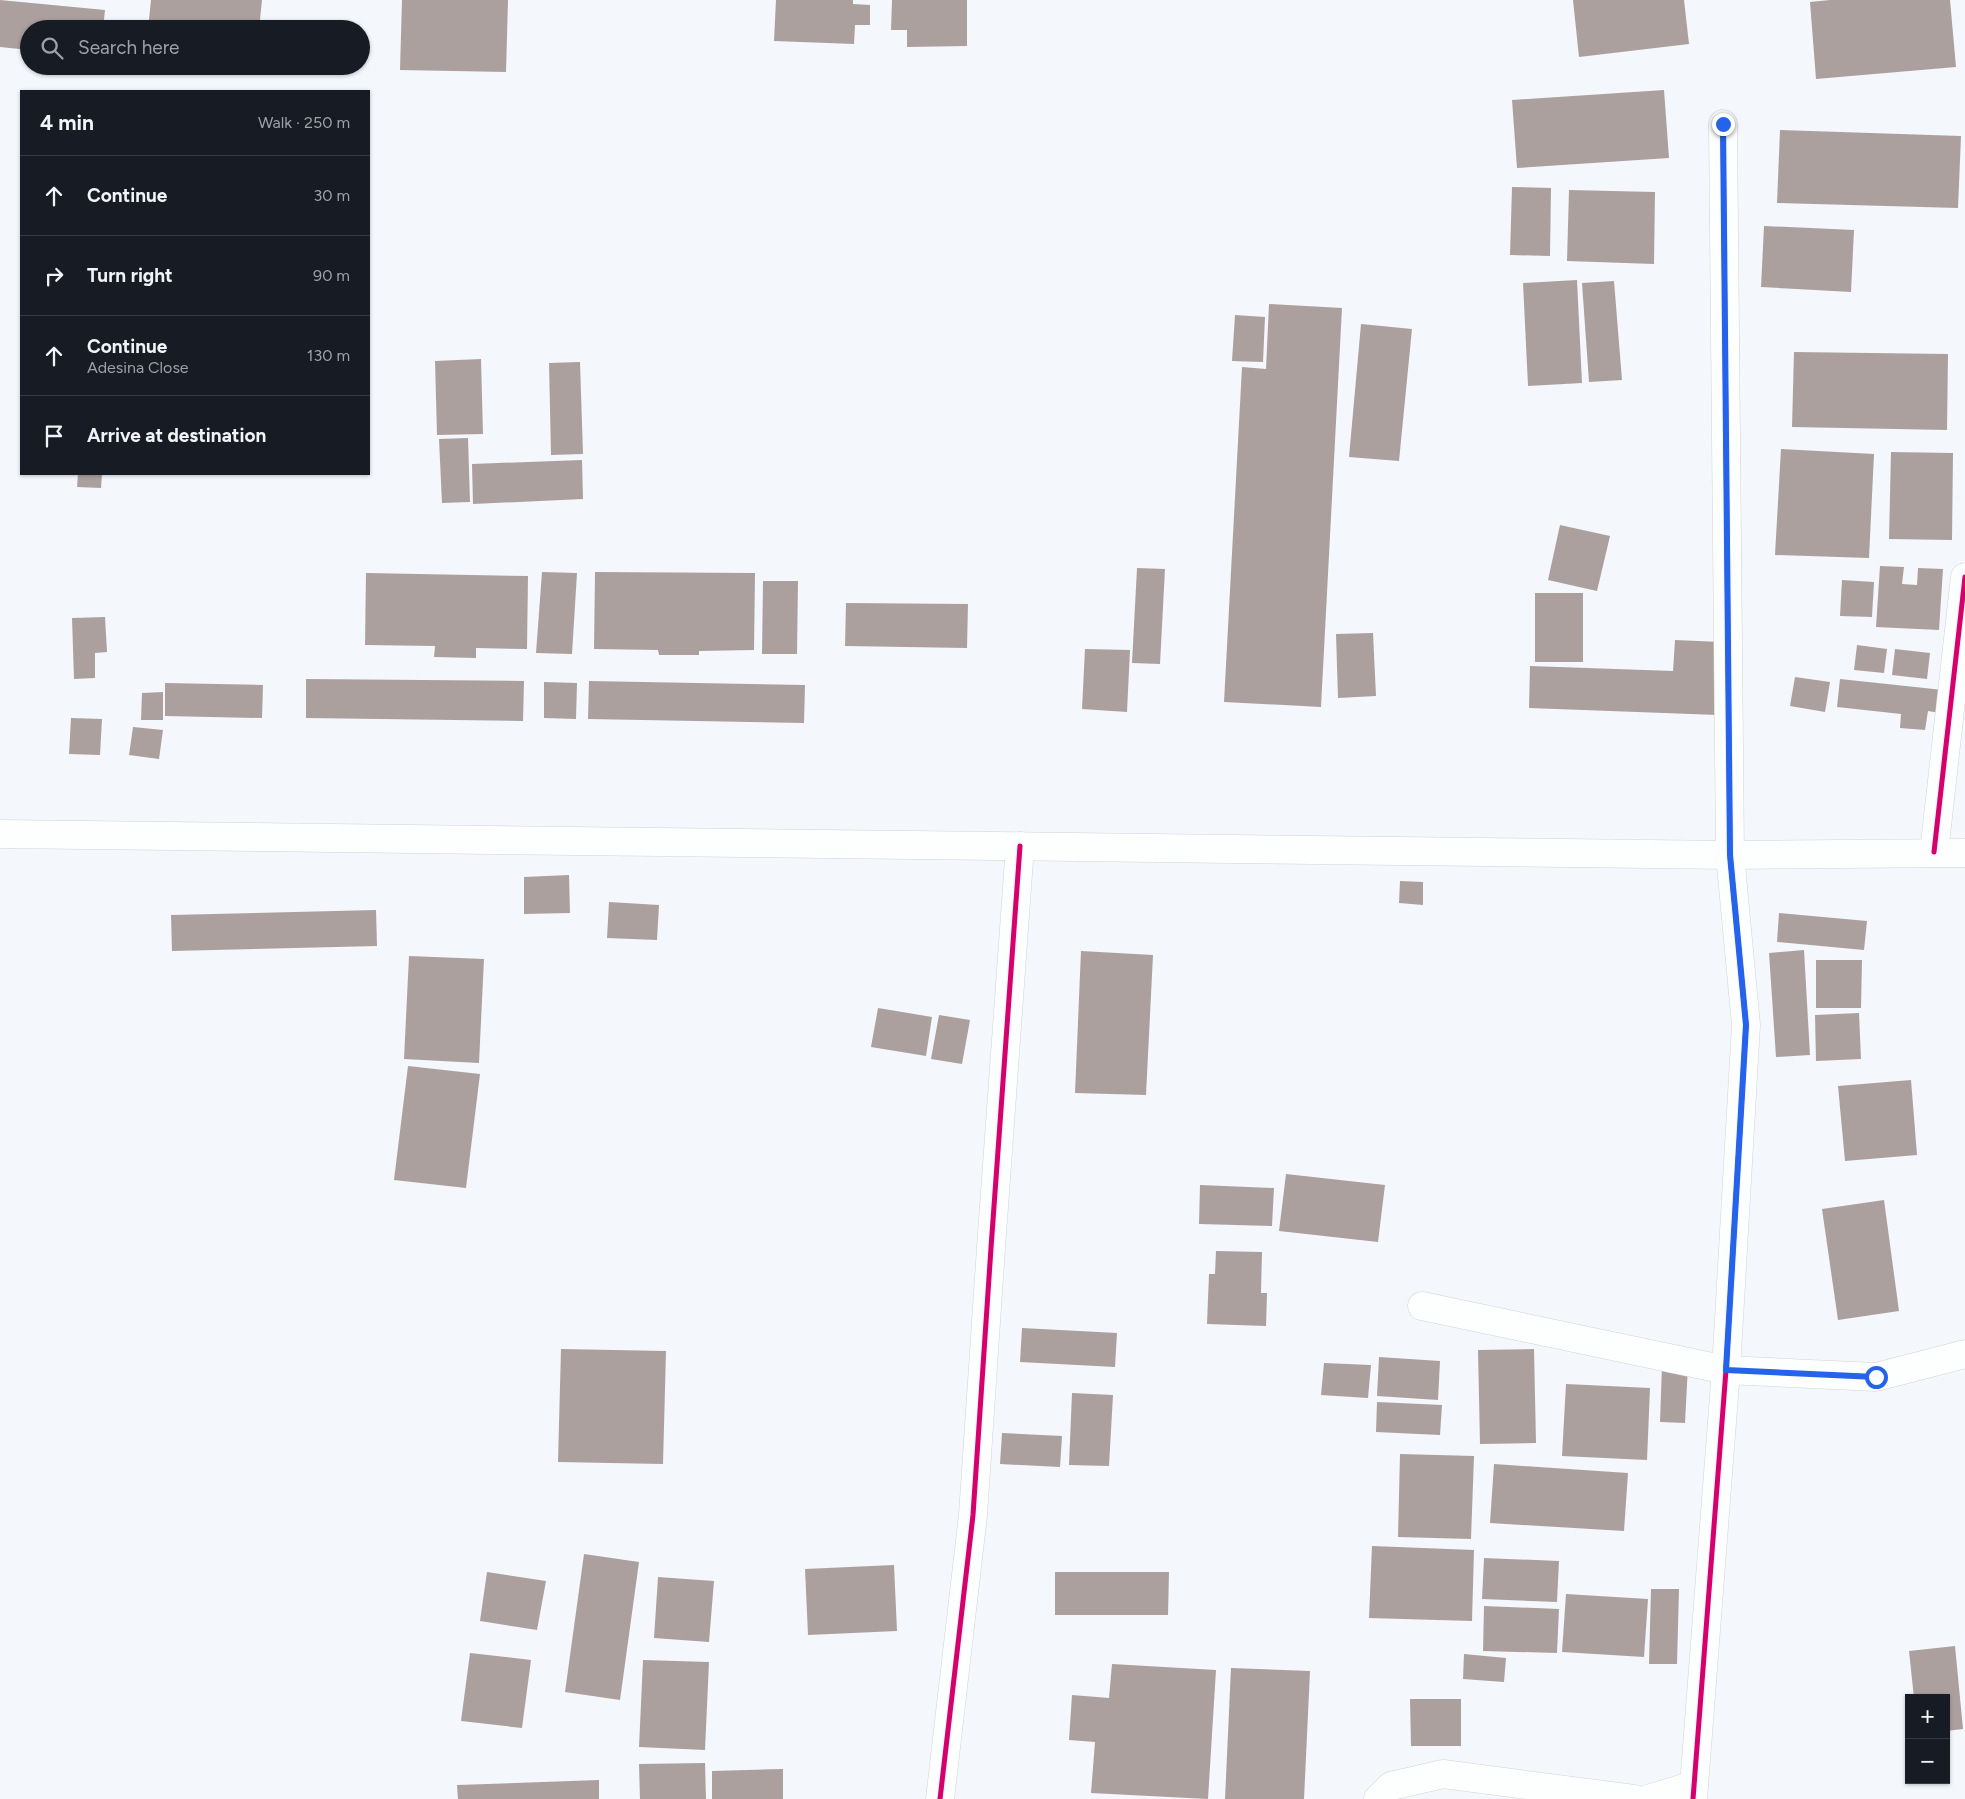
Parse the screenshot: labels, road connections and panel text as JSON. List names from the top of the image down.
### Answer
{
  "page": {
    "search": "Search here",
    "heading": ["4 min", "Walk · 250 m"],
    "list": [
      ["Continue", "30 m"],
      ["Turn right", "90 m"],
      ["Continue", "Adesina Close", "130 m"],
      "Arrive at destination"
    ],
    "map_buttons": ["+", "−"]
  }
}
